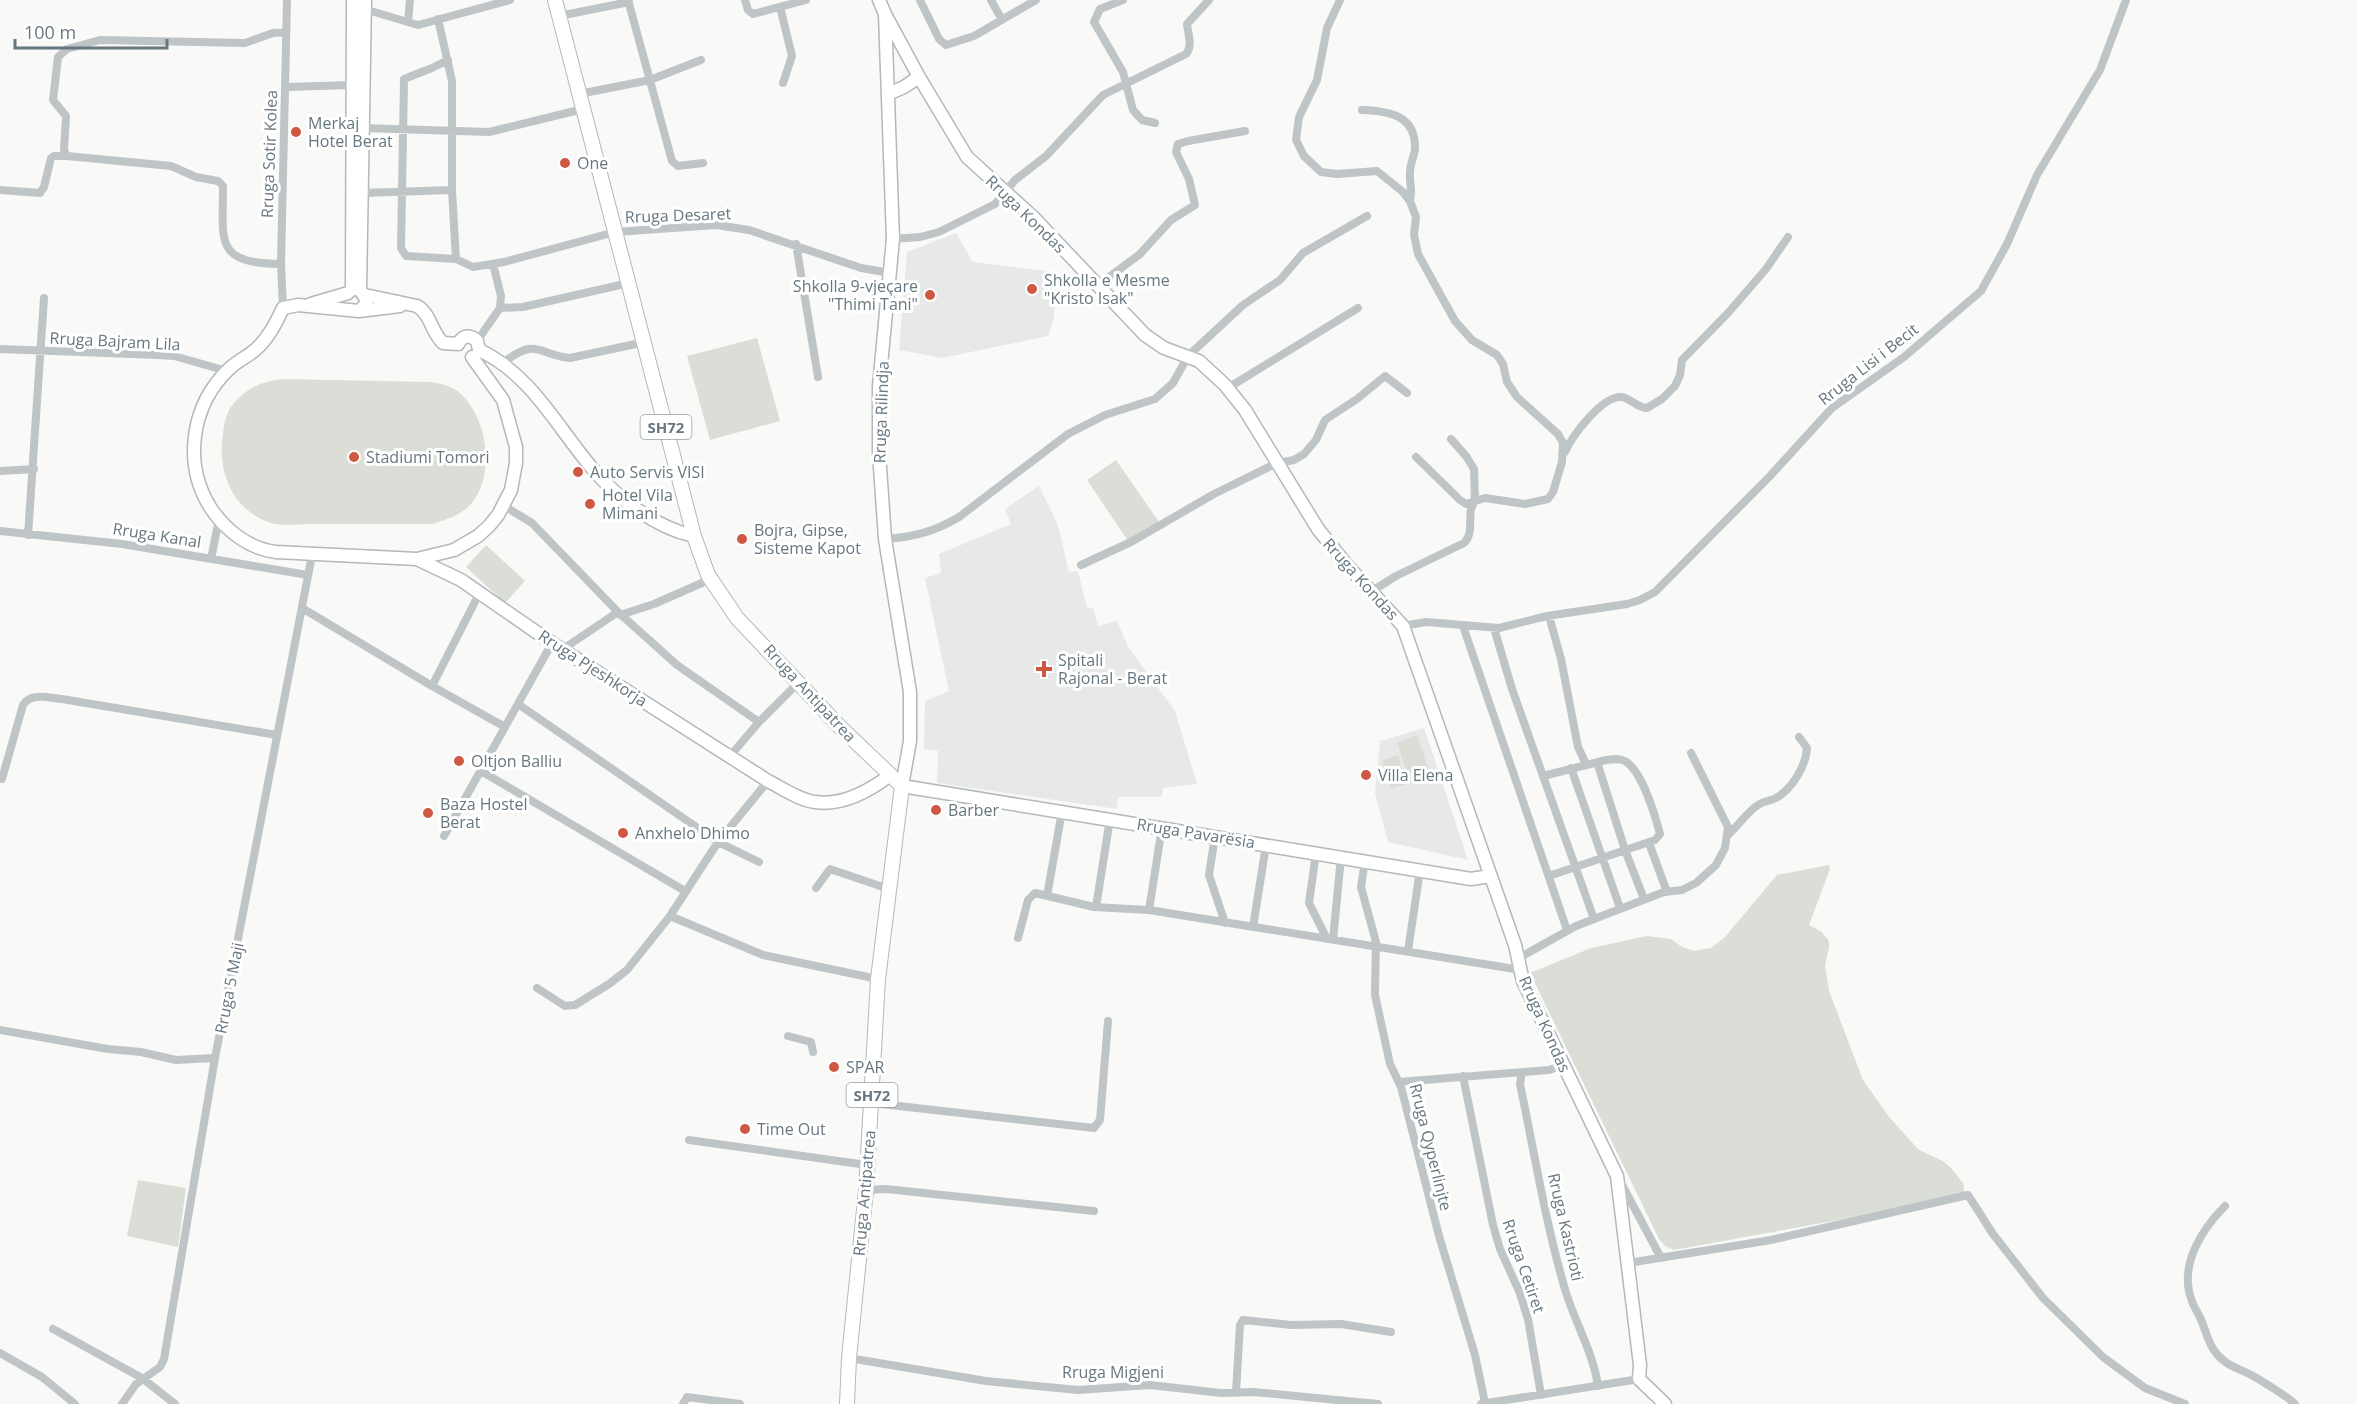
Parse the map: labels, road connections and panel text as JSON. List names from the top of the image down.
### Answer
{
  "streets": {
    "main road": ["SH72", "Rruga Antipatrea"],
    "street": [
      "Rruga Sotir Kolea",
      "Rruga Kondas",
      "Rruga Desaret",
      "Rruga Bajram Lila",
      "Rruga Lisi i Becit",
      "Rruga Rilindja",
      "Rruga Kanal",
      "Rruga Pjeshkorja",
      "Rruga Pavarësia",
      "Rruga 5 Maji",
      "Rruga Qyperlinjte",
      "Rruga Kastrioti",
      "Rruga Cetiret",
      "Rruga Migjeni"
    ]
  },
  "crossings": [
    ["Rruga Kondas", "Rruga Lisi i Becit"],
    ["Rruga Kondas", "Rruga Rilindja"],
    ["Rruga Kondas", "Rruga Pavarësia"],
    ["Rruga Desaret", "Rruga Rilindja"],
    ["Rruga Desaret", "Rruga Antipatrea"],
    ["Rruga Rilindja", "Rruga Antipatrea"],
    ["Rruga Rilindja", "Rruga Pavarësia"],
    ["Rruga Kanal", "Rruga 5 Maji"],
    ["Rruga Pjeshkorja", "Rruga Antipatrea"],
    ["Rruga Antipatrea", "Rruga Pavarësia"],
    ["Rruga Antipatrea", "Rruga Migjeni"],
    ["Rruga Pavarësia", "Rruga Qyperlinjte"]
  ],
  "places": {
    "other": [
      "Merkaj Hotel Berat",
      "One",
      "Shkolla e Mesme \"Kristo Isak\"",
      "Shkolla 9-vjeçare \"Thimi Tani\"",
      "Stadiumi Tomori",
      "Auto Servis VISI",
      "Hotel Vila Mimani",
      "Bojra, Gipse, Sisteme Kapot",
      "Oltjon Balliu",
      "Villa Elena",
      "Barber",
      "Baza Hostel Berat",
      "Anxhelo Dhimo",
      "SPAR",
      "Time Out"
    ],
    "health": ["Spitali Rajonal - Berat"]
  },
  "scale_bar": "100 m"
}
